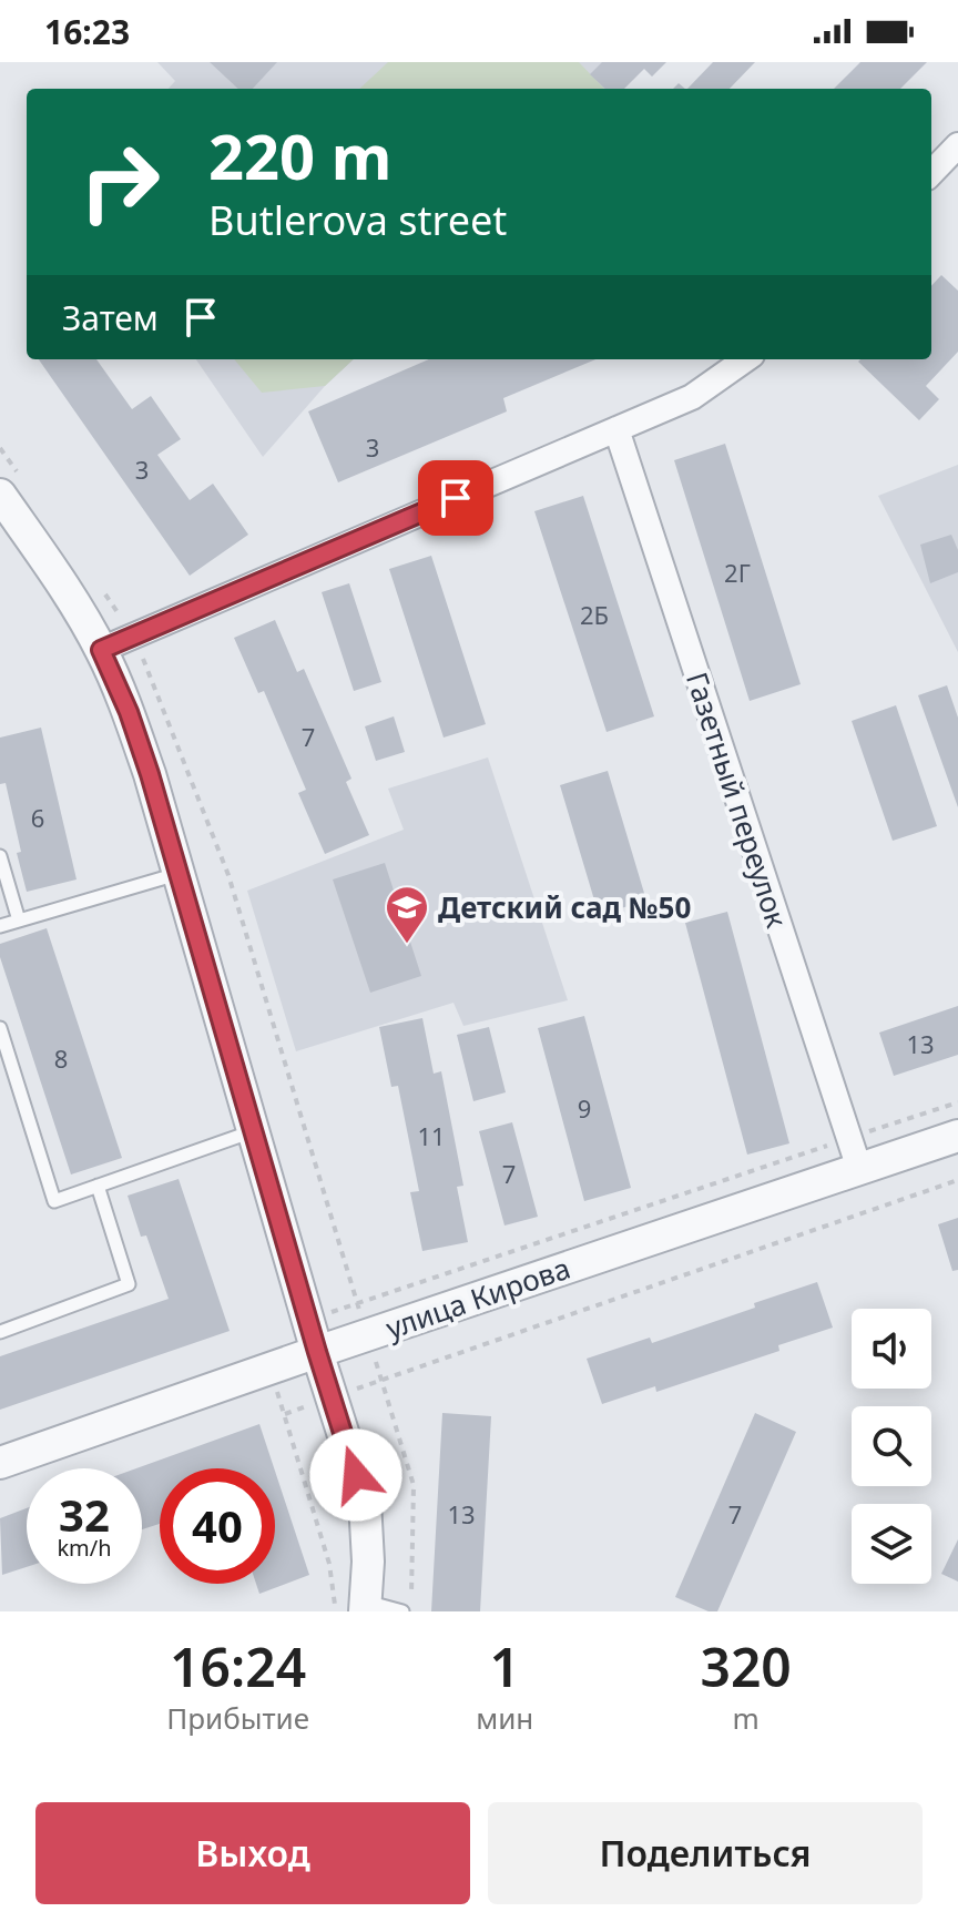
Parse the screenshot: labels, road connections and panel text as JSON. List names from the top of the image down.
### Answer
{
  "streets": {
    "street": ["Газетный переулок", "улица Кирова"]
  },
  "crossings": [
    ["Газетный переулок", "улица Кирова"]
  ],
  "places": {
    "school or university": ["Детский сад №50"]
  },
  "house_numbers": [
    "3",
    "3",
    "2Г",
    "2Б",
    "7",
    "6",
    "13",
    "8",
    "9",
    "11",
    "7",
    "13",
    "7"
  ],
  "page": {
    "status": "16:23",
    "turn": ["220 m", "Butlerova street"],
    "then": "Затем",
    "speed": "32 km/h",
    "limit": "40",
    "eta": [
      "16:24",
      "Прибытие",
      "1",
      "мин",
      "320",
      "m"
    ],
    "buttons": ["Выход", "Поделиться"]
  }
}
